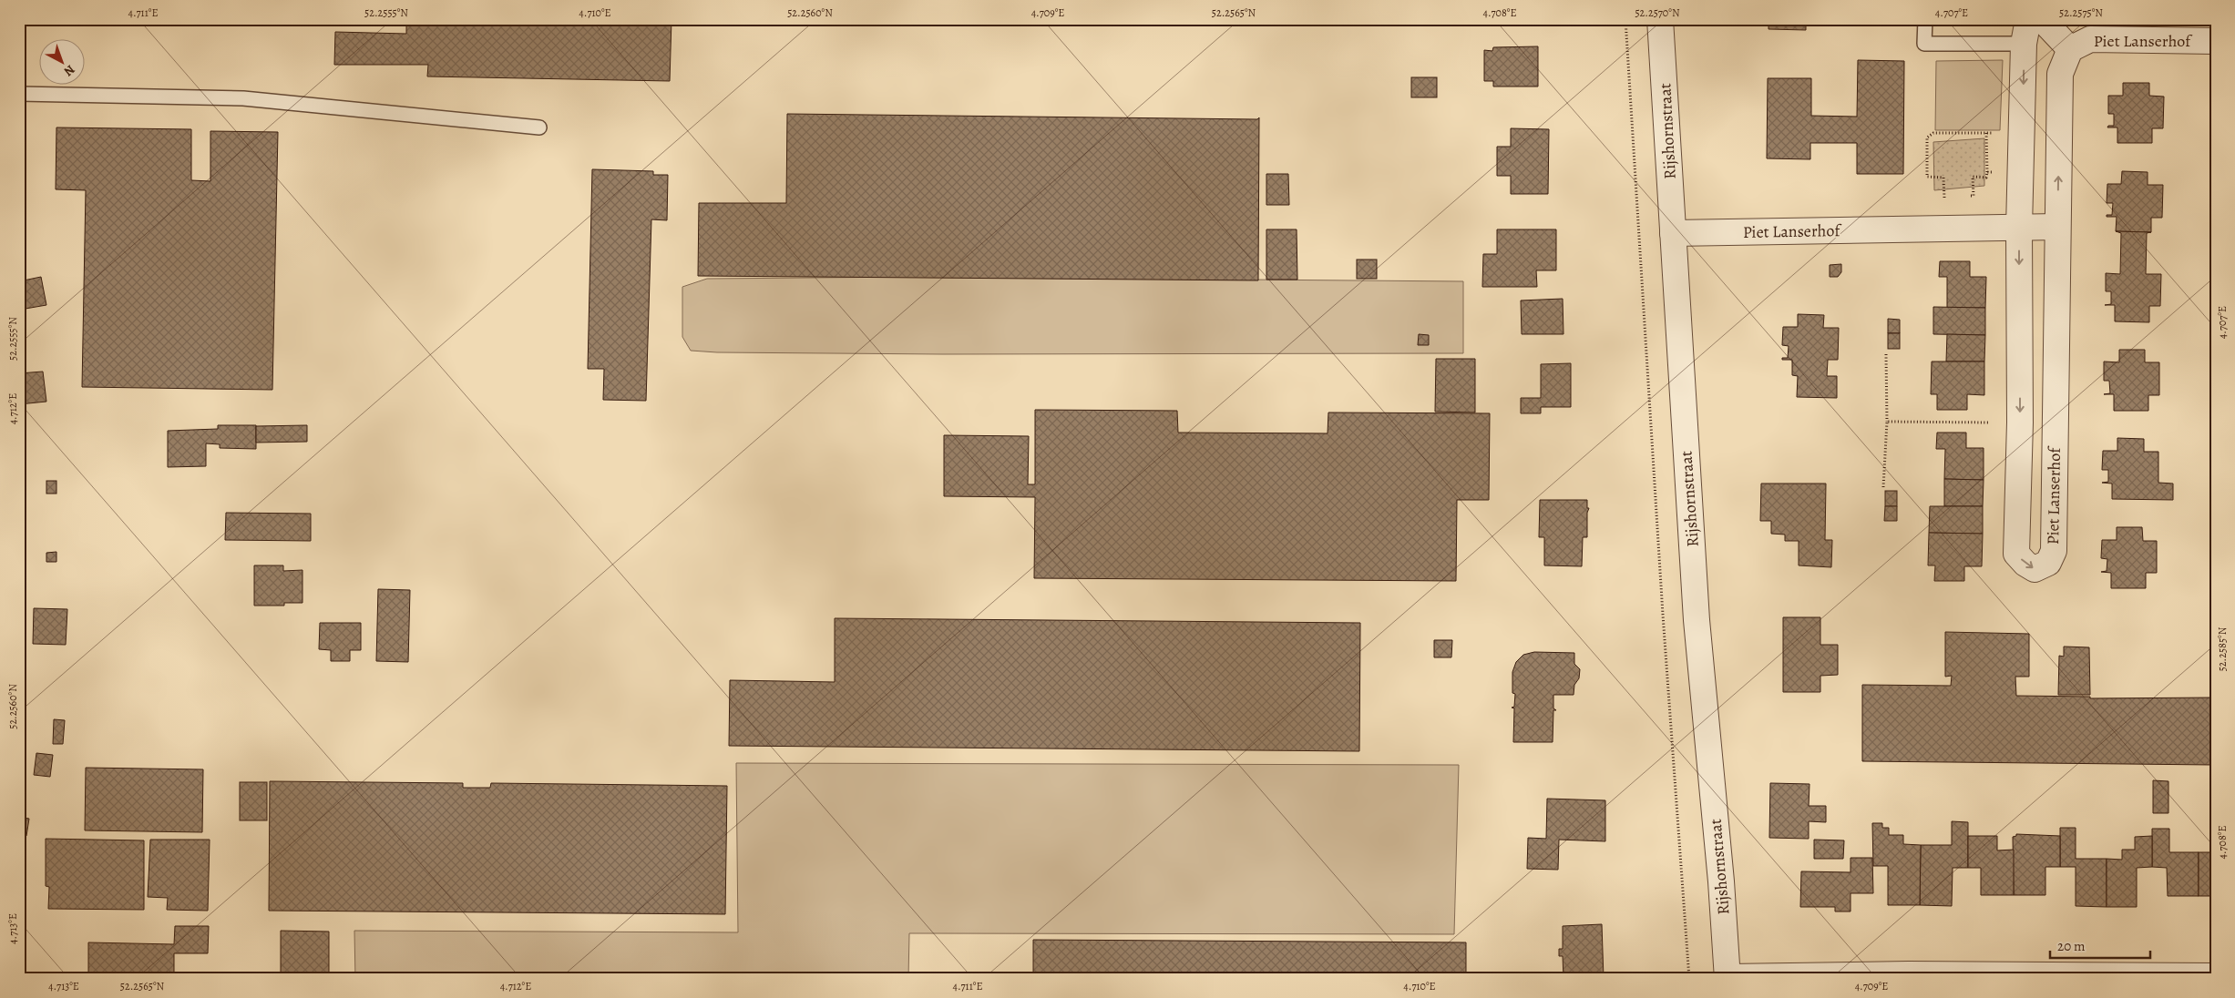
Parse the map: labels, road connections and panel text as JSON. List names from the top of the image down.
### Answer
{
  "streets": {
    "street": ["Piet Lanserhof", "Rijshornstraat"]
  },
  "crossings": [
    ["Piet Lanserhof", "Rijshornstraat"]
  ],
  "scale_bar": "20 m",
  "north": "bottom right",
  "coordinates": [
    "4.711°E",
    "52.2555°N",
    "4.710°E",
    "52.2560°N",
    "4.709°E",
    "52.2565°N",
    "4.708°E",
    "52.2570°N",
    "4.707°E",
    "52.2575°N",
    "4.712°E",
    "52.2585°N",
    "4.713°E"
  ]
}
